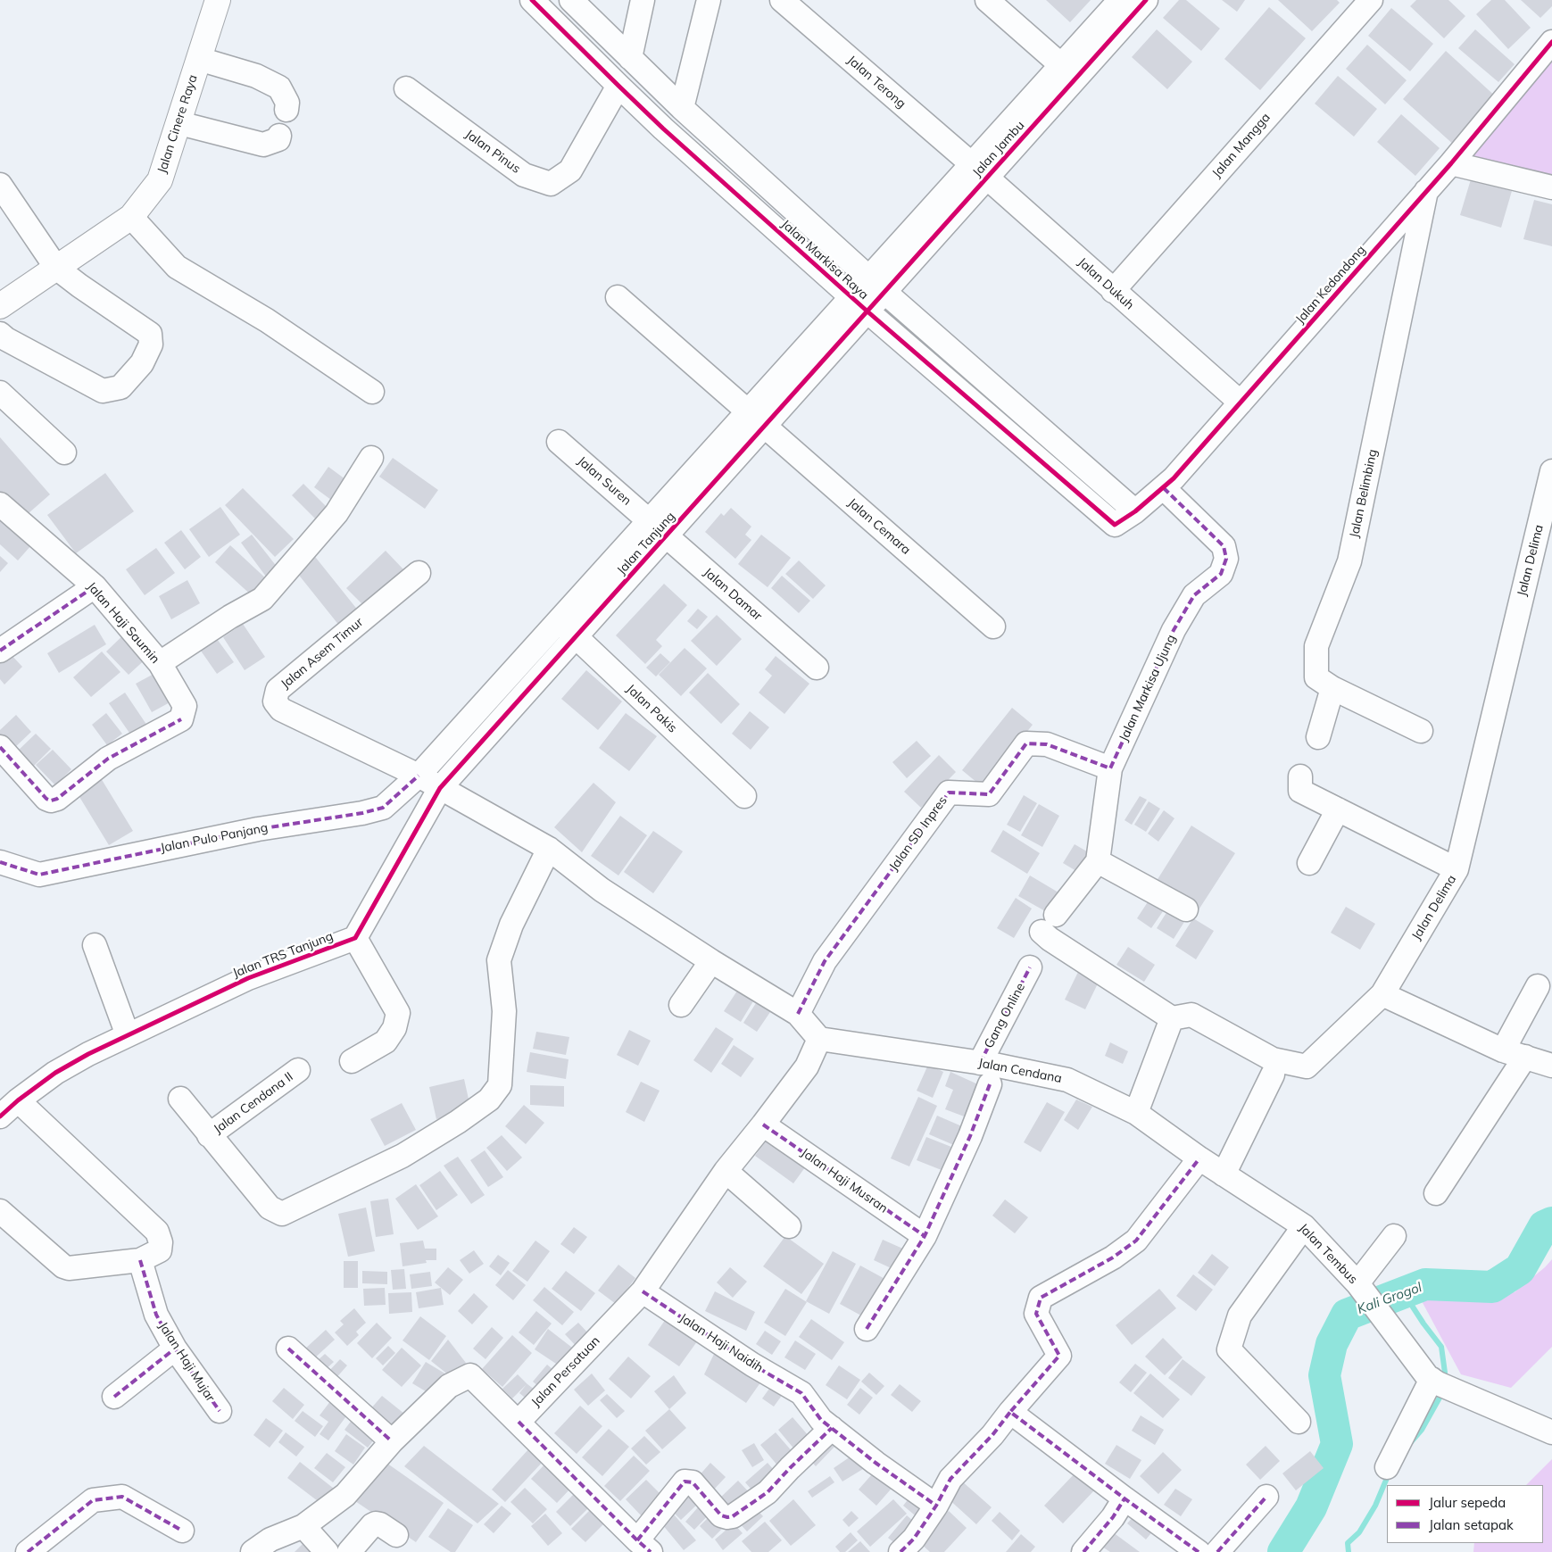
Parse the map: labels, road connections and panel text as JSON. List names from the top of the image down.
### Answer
{
  "streets": {
    "main road": ["Jalan Cinere Raya"],
    "street": [
      "Jalan Terong",
      "Jalan Mangga",
      "Jalan Jambu",
      "Jalan Pinus",
      "Jalan Markisa Raya",
      "Jalan Dukuh",
      "Jalan Kedondong",
      "Jalan Suren",
      "Jalan Belimbing",
      "Jalan Cemara",
      "Jalan Tanjung",
      "Jalan Delima",
      "Jalan Damar",
      "Jalan Haji Saumin",
      "Jalan Asem Timur",
      "Jalan Markisa Ujung",
      "Jalan Pakis",
      "Jalan SD Inpres",
      "Jalan Pulo Panjang",
      "Jalan TRS Tanjung",
      "Gang Online",
      "Jalan Cendana",
      "Jalan Cendana II",
      "Jalan Haji Musran",
      "Jalan Tembus",
      "Jalan Haji Naidih",
      "Jalan Haji Mujar",
      "Jalan Persatuan"
    ]
  },
  "crossings": [
    ["Jalan Terong", "Jalan Jambu"],
    ["Jalan Terong", "Jalan Dukuh"],
    ["Jalan Mangga", "Jalan Dukuh"],
    ["Jalan Jambu", "Jalan Markisa Raya"],
    ["Jalan Jambu", "Jalan Dukuh"],
    ["Jalan Jambu", "Jalan Tanjung"],
    ["Jalan Pinus", "Jalan Markisa Raya"],
    ["Jalan Markisa Raya", "Jalan Kedondong"],
    ["Jalan Markisa Raya", "Jalan Tanjung"],
    ["Jalan Dukuh", "Jalan Kedondong"],
    ["Jalan Kedondong", "Jalan Belimbing"],
    ["Jalan Kedondong", "Jalan Markisa Ujung"],
    ["Jalan Suren", "Jalan Tanjung"],
    ["Jalan Suren", "Jalan Damar"],
    ["Jalan Cemara", "Jalan Tanjung"],
    ["Jalan Tanjung", "Jalan Damar"],
    ["Jalan Tanjung", "Jalan Asem Timur"],
    ["Jalan Tanjung", "Jalan Pakis"],
    ["Jalan Tanjung", "Jalan Pulo Panjang"],
    ["Jalan Asem Timur", "Jalan Pulo Panjang"],
    ["Jalan Markisa Ujung", "Jalan SD Inpres"],
    ["Gang Online", "Jalan Cendana"],
    ["Jalan Cendana", "Jalan Tembus"],
    ["Jalan Cendana", "Jalan Persatuan"],
    ["Jalan Haji Musran", "Jalan Persatuan"],
    ["Jalan Haji Naidih", "Jalan Persatuan"]
  ],
  "water": ["Kali Grogol"],
  "legend": ["Jalur sepeda", "Jalan setapak"]
}
